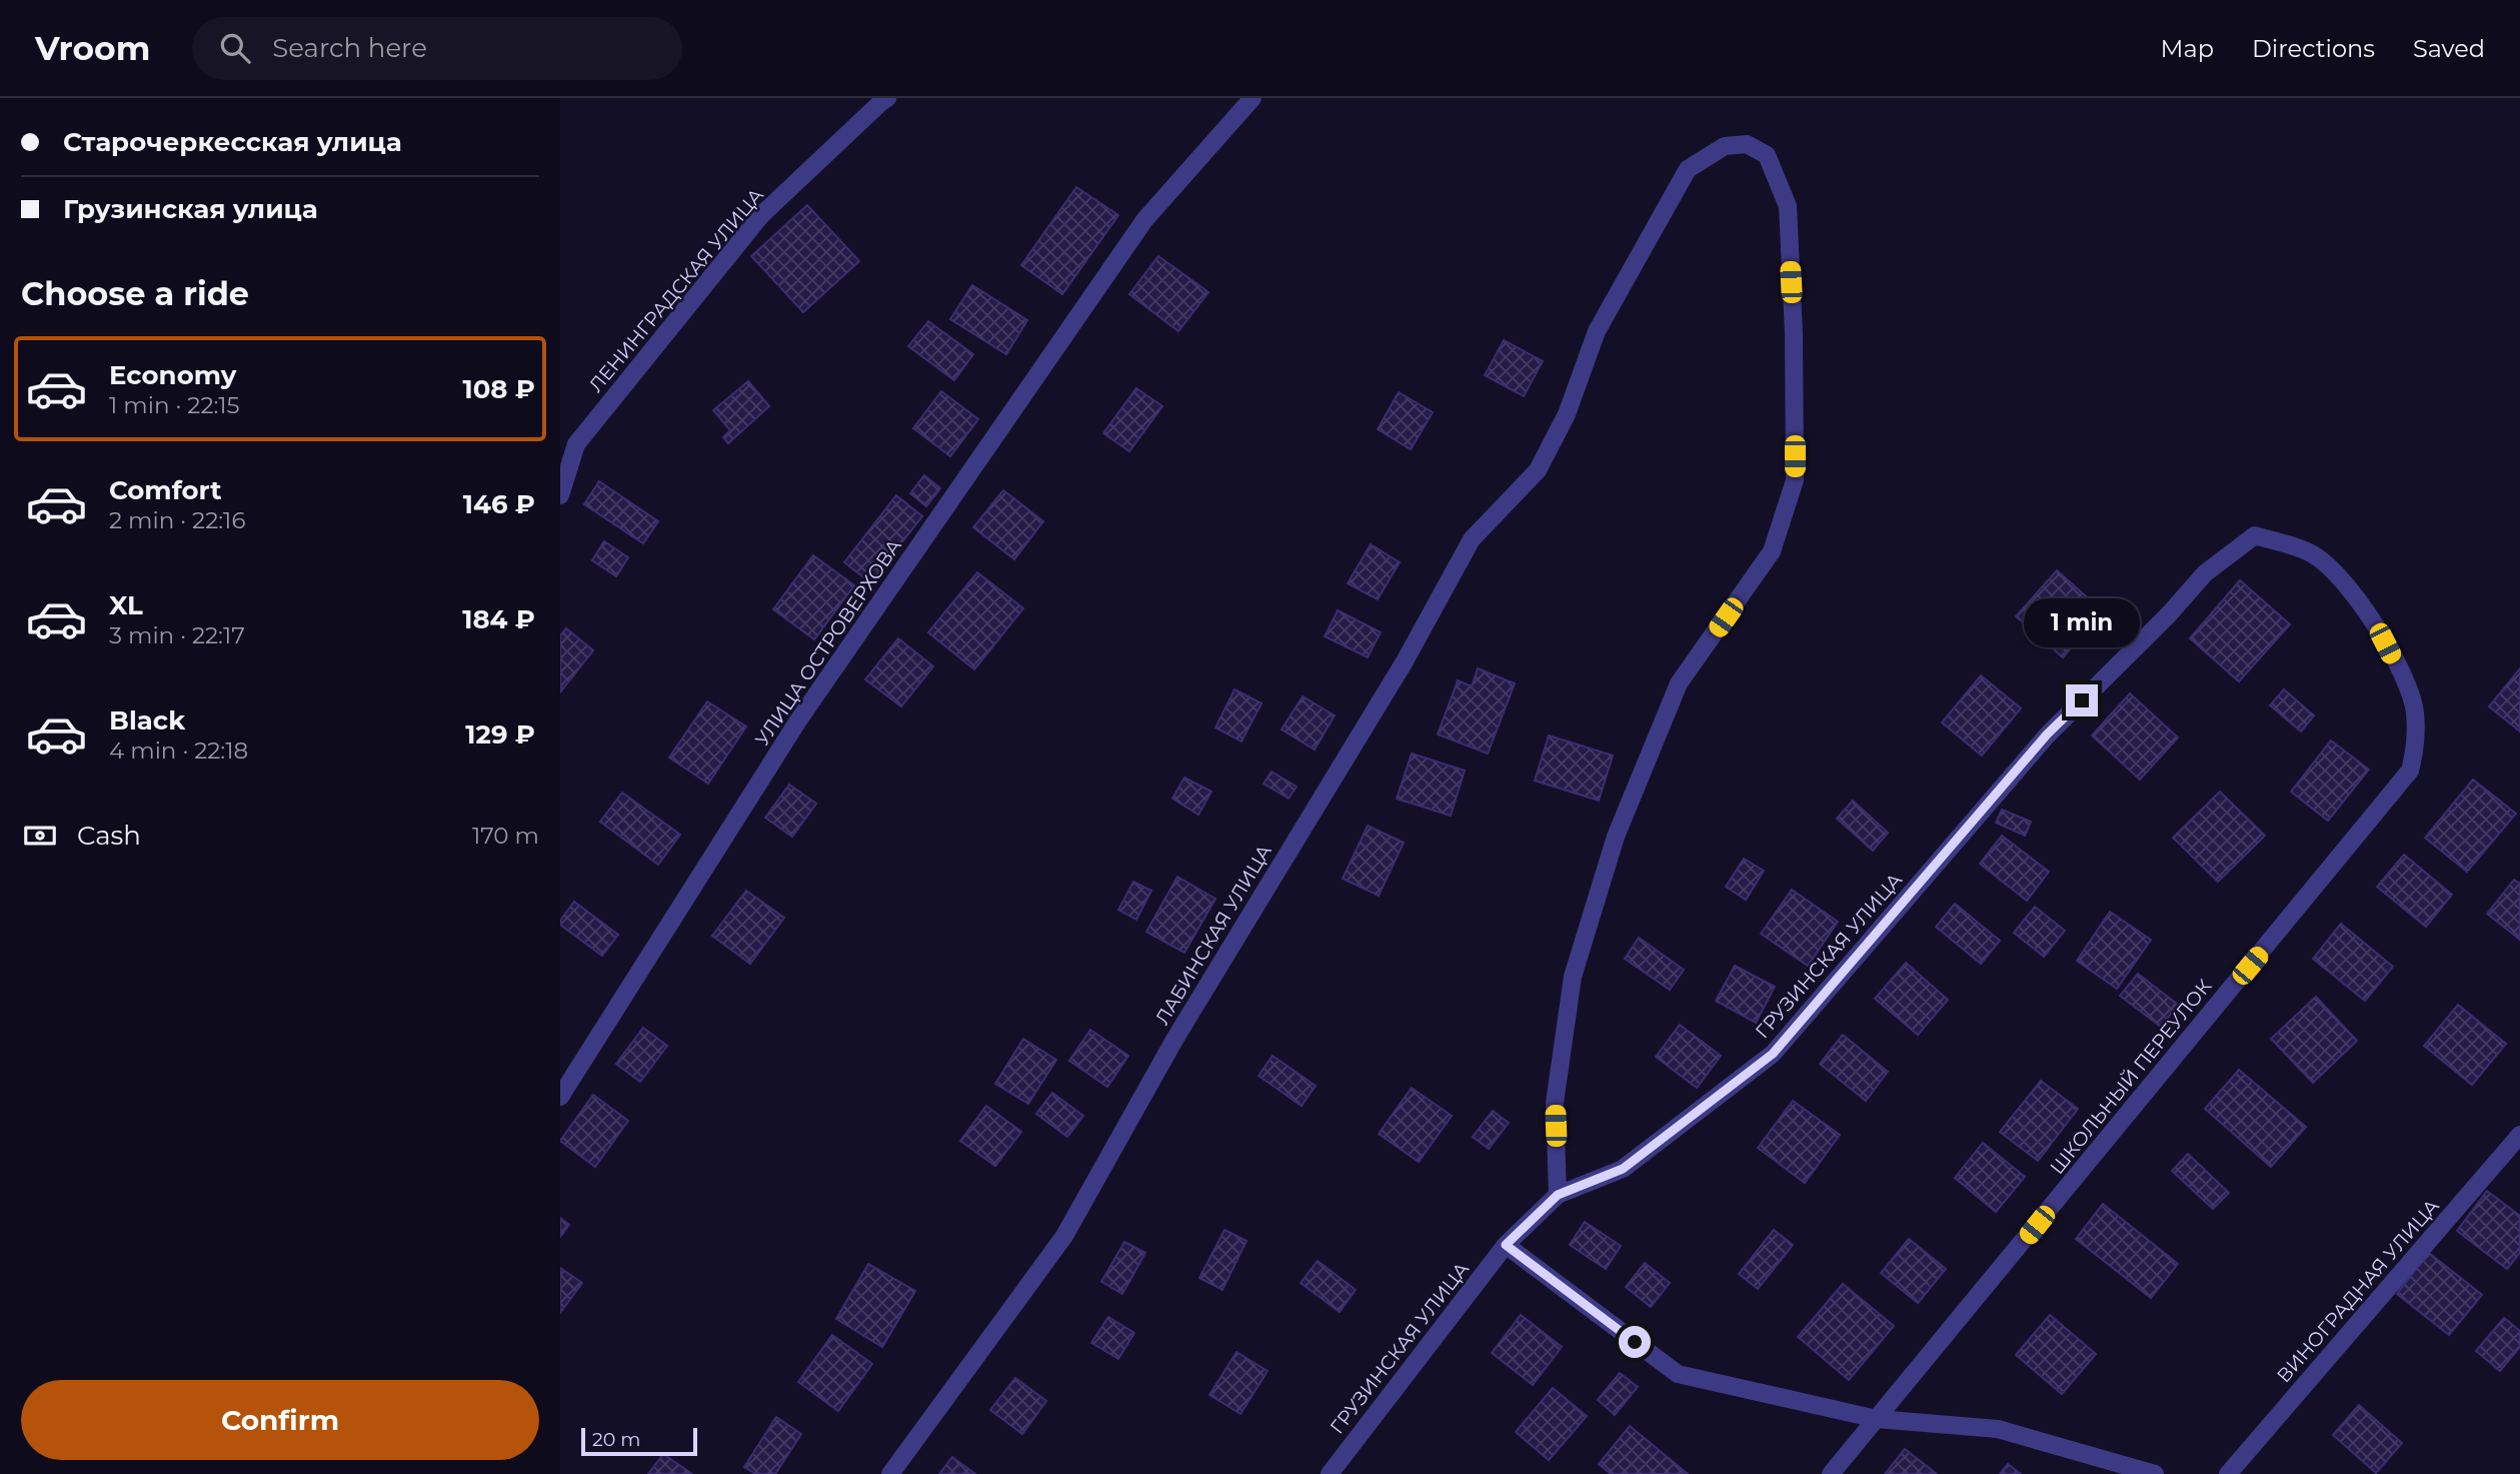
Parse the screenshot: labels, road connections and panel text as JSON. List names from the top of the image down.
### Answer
{
  "streets": {
    "street": [
      "ЛЕНИНГРАДСКАЯ УЛИЦА",
      "УЛИЦА ОСТРОВЕРХОВА",
      "ЛАБИНСКАЯ УЛИЦА",
      "ГРУЗИНСКАЯ УЛИЦА",
      "ШКОЛЬНЫЙ ПЕРЕУЛОК",
      "ВИНОГРАДНАЯ УЛИЦА"
    ]
  },
  "crossings": [
    ["ЛАБИНСКАЯ УЛИЦА", "ГРУЗИНСКАЯ УЛИЦА"],
    ["ГРУЗИНСКАЯ УЛИЦА", "ШКОЛЬНЫЙ ПЕРЕУЛОК"]
  ],
  "scale_bar": "20 m",
  "page": {
    "header": "Vroom",
    "search": "Search here",
    "nav": ["Map", "Directions", "Saved"],
    "banner": ["Старочеркесская улица", "Грузинская улица"],
    "heading": "Choose a ride",
    "list": [
      {
        "name": "Economy",
        "note": "1 min · 22:15",
        "value": "108 ₽"
      },
      {
        "name": "Comfort",
        "note": "2 min · 22:16",
        "value": "146 ₽"
      },
      {
        "name": "XL",
        "note": "3 min · 22:17",
        "value": "184 ₽"
      },
      {
        "name": "Black",
        "note": "4 min · 22:18",
        "value": "129 ₽"
      }
    ],
    "bubble": "1 min",
    "pay": ["Cash", "170 m"],
    "buttons": "Confirm",
    "scale": "20 m"
  }
}
